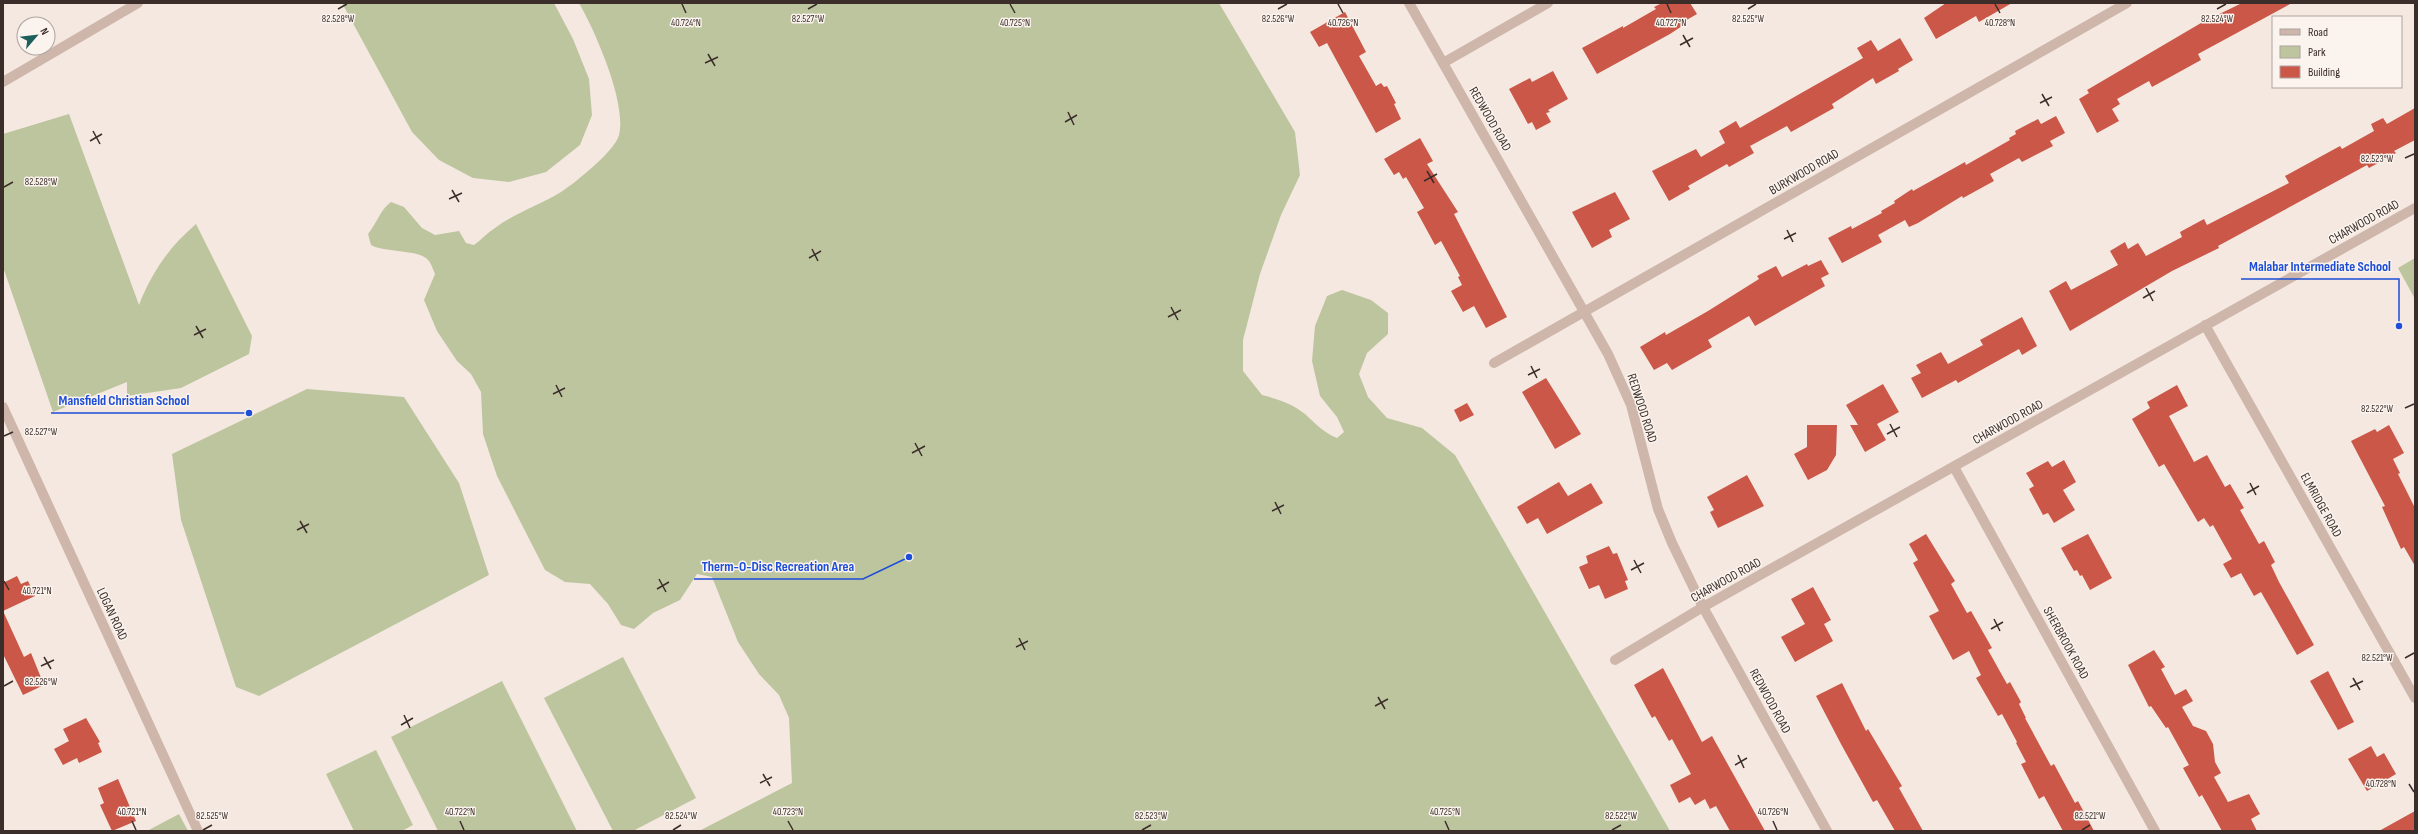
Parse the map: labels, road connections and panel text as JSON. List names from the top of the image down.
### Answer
{
  "streets": {
    "street": [
      "REDWOOD ROAD",
      "BURKWOOD ROAD",
      "CHARWOOD ROAD",
      "ELMRIDGE ROAD",
      "LOGAN ROAD",
      "SHERBROOK ROAD"
    ]
  },
  "crossings": [
    ["REDWOOD ROAD", "BURKWOOD ROAD"],
    ["REDWOOD ROAD", "CHARWOOD ROAD"],
    ["CHARWOOD ROAD", "ELMRIDGE ROAD"],
    ["CHARWOOD ROAD", "SHERBROOK ROAD"]
  ],
  "places": ["Malabar Intermediate School", "Mansfield Christian School", "Therm-O-Disc Recreation Area"],
  "legend": ["Road", "Park", "Building"],
  "north": "top right",
  "coordinates": [
    "82.528°W",
    "82.527°W",
    "82.525°W",
    "82.524°W",
    "82.526°W",
    "40.724°N",
    "40.725°N",
    "40.726°N",
    "40.727°N",
    "40.728°N",
    "82.523°W",
    "82.522°W",
    "40.721°N",
    "82.521°W",
    "40.722°N",
    "40.723°N"
  ]
}
